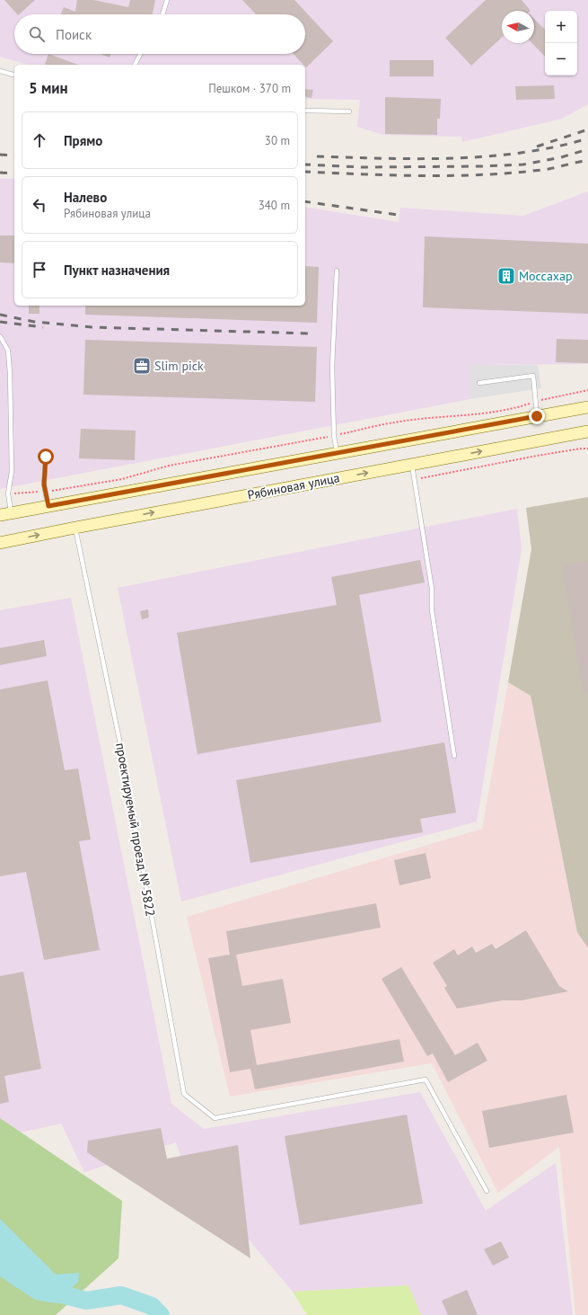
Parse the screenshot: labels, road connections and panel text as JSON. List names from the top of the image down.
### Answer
{
  "streets": {
    "main road": ["Рябиновая улица"],
    "lane": ["проектируемый проезд № 5822"]
  },
  "crossings": [
    ["Рябиновая улица", "проектируемый проезд № 5822"]
  ],
  "places": {
    "building": ["Моссахар"],
    "office": ["Slim pick"]
  },
  "north": "left",
  "page": {
    "map_buttons": ["+", "−"],
    "search": "Поиск",
    "heading": ["5 мин", "Пешком · 370 m"],
    "list": [
      ["Прямо", "30 m"],
      ["Налево", "Рябиновая улица", "340 m"],
      "Пункт назначения"
    ]
  }
}
